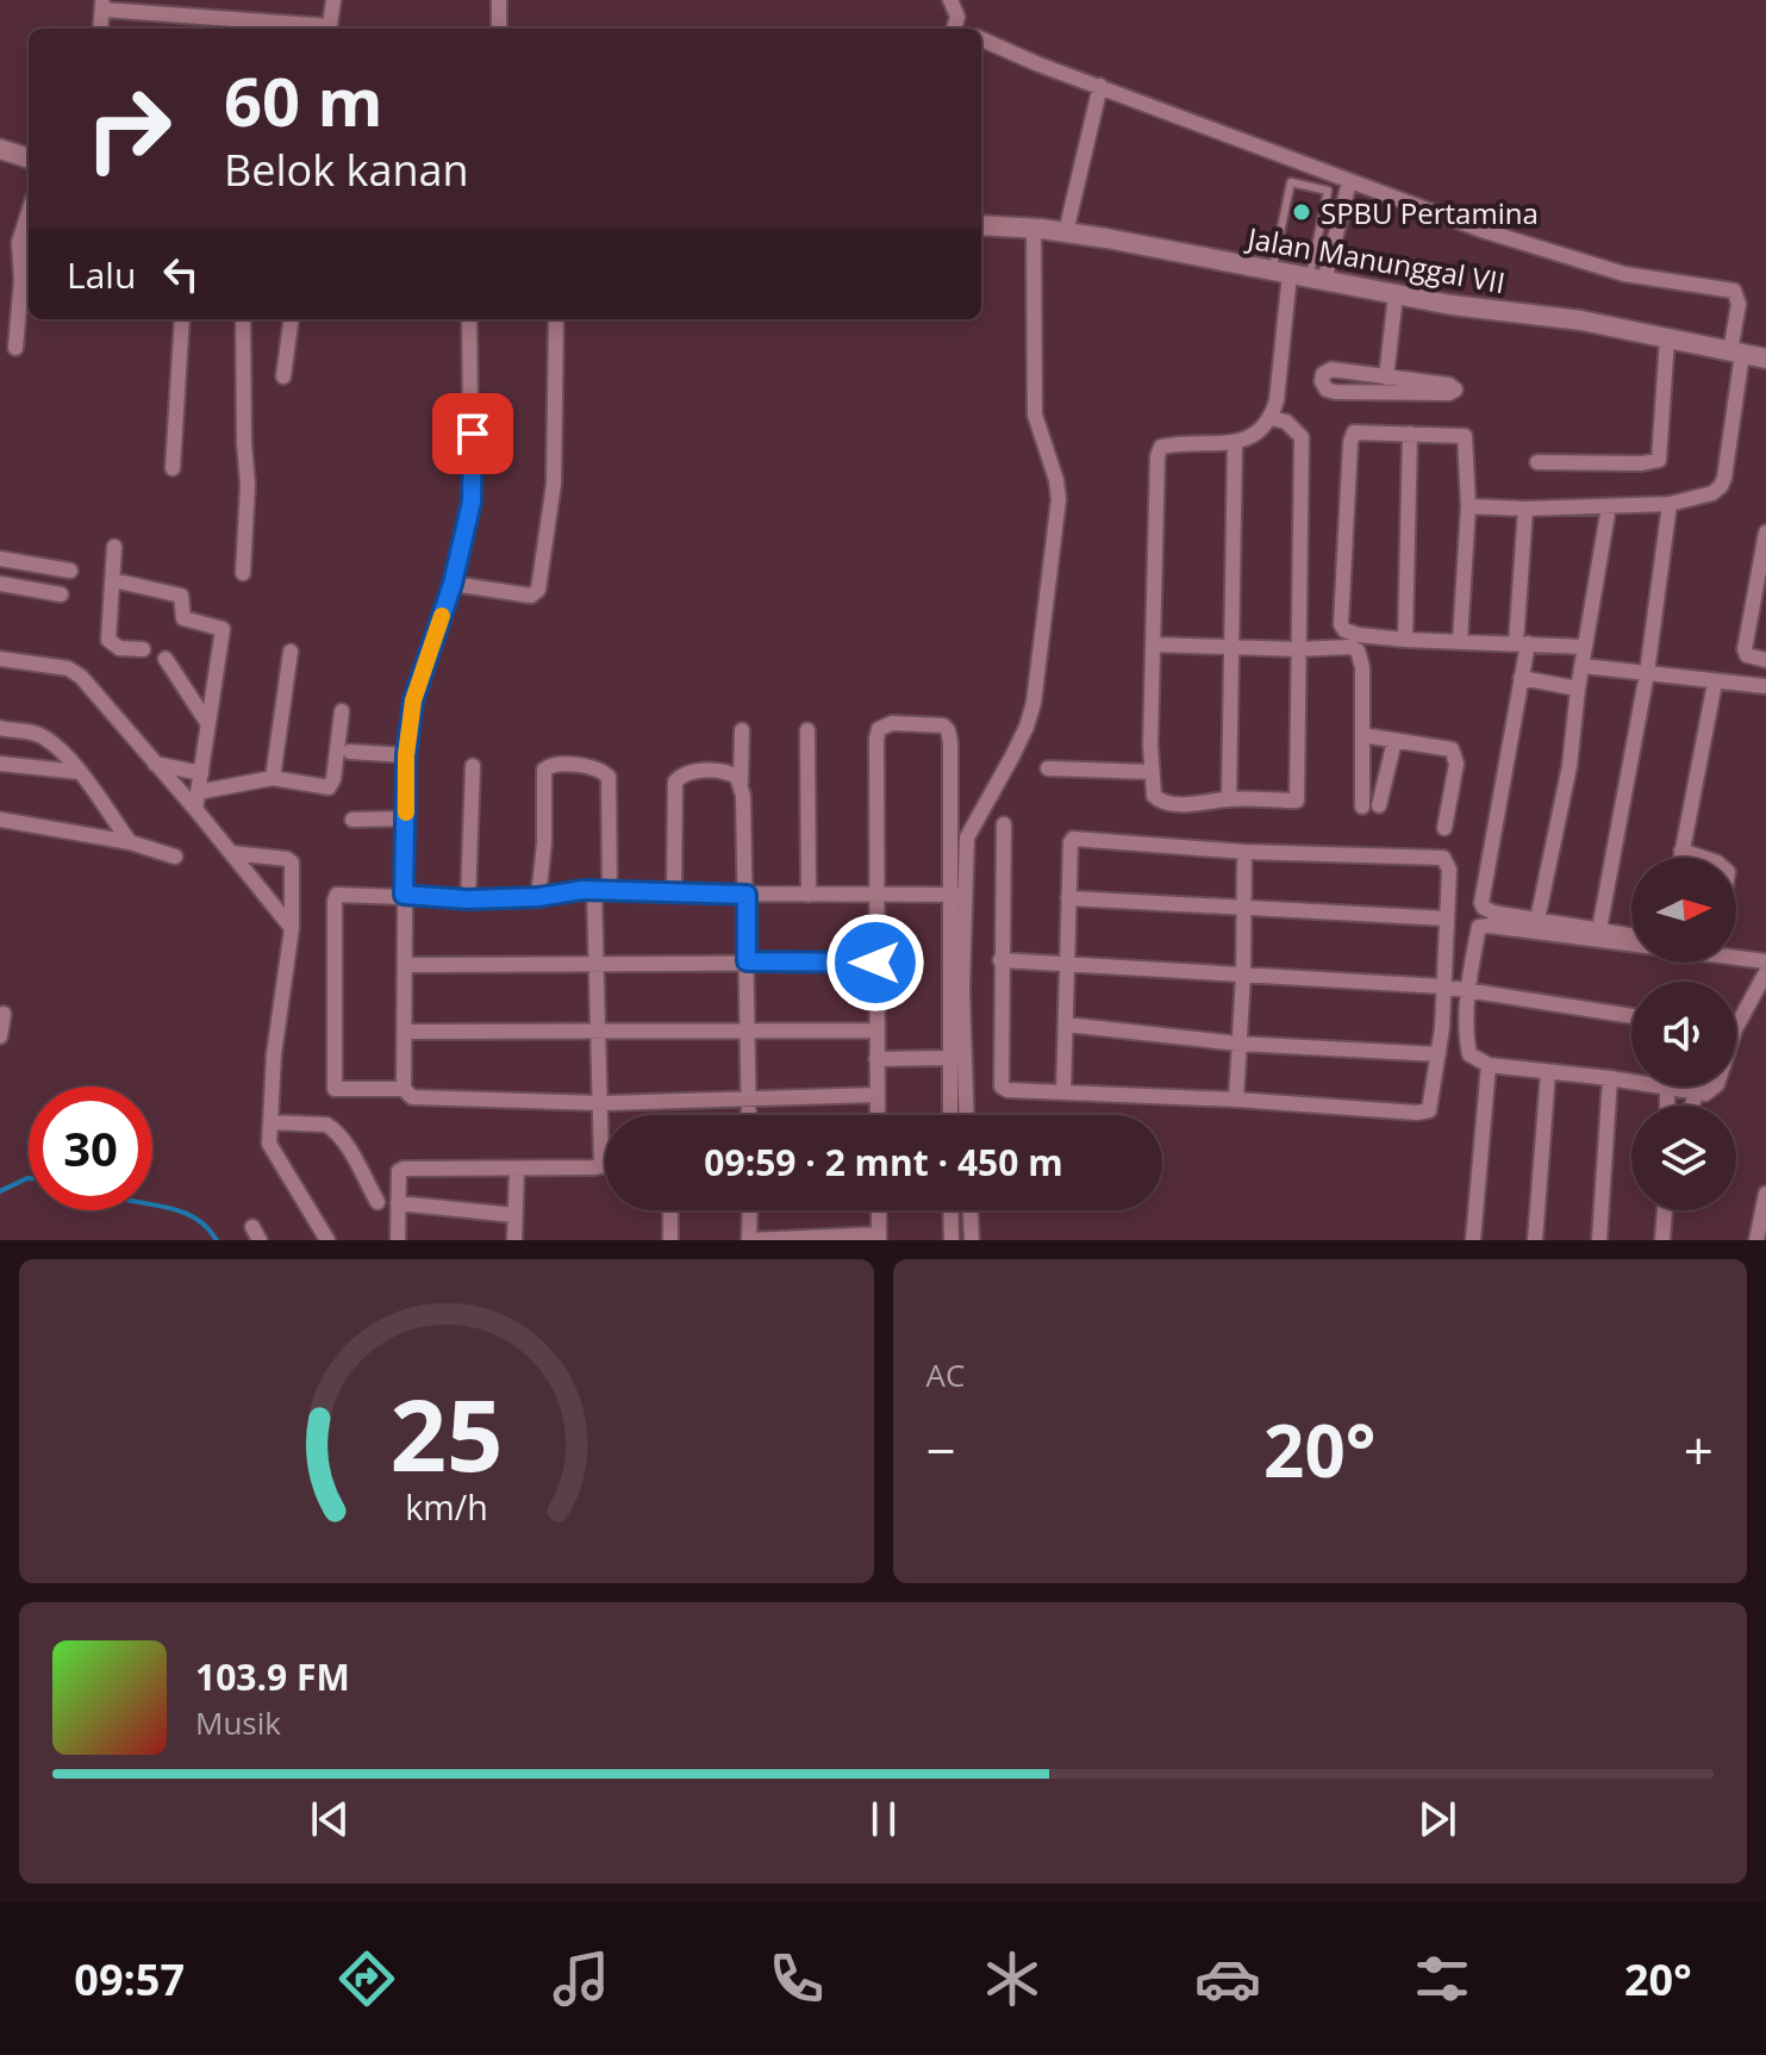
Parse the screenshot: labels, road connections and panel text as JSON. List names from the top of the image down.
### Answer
{
  "streets": {
    "street": ["Jalan Manunggal VII"]
  },
  "places": ["SPBU Pertamina"],
  "north": "right",
  "page": {
    "turn": ["60 m", "Belok kanan"],
    "then": "Lalu",
    "limit": "30",
    "trip": "09:59 · 2 mnt · 450 m",
    "tile": "AC",
    "heat": ["−", "20°", "+"],
    "song": ["103.9 FM", "Musik"],
    "tabs": ["09:57", "20°"],
    "gauge": ["25", "km/h"]
  }
}
